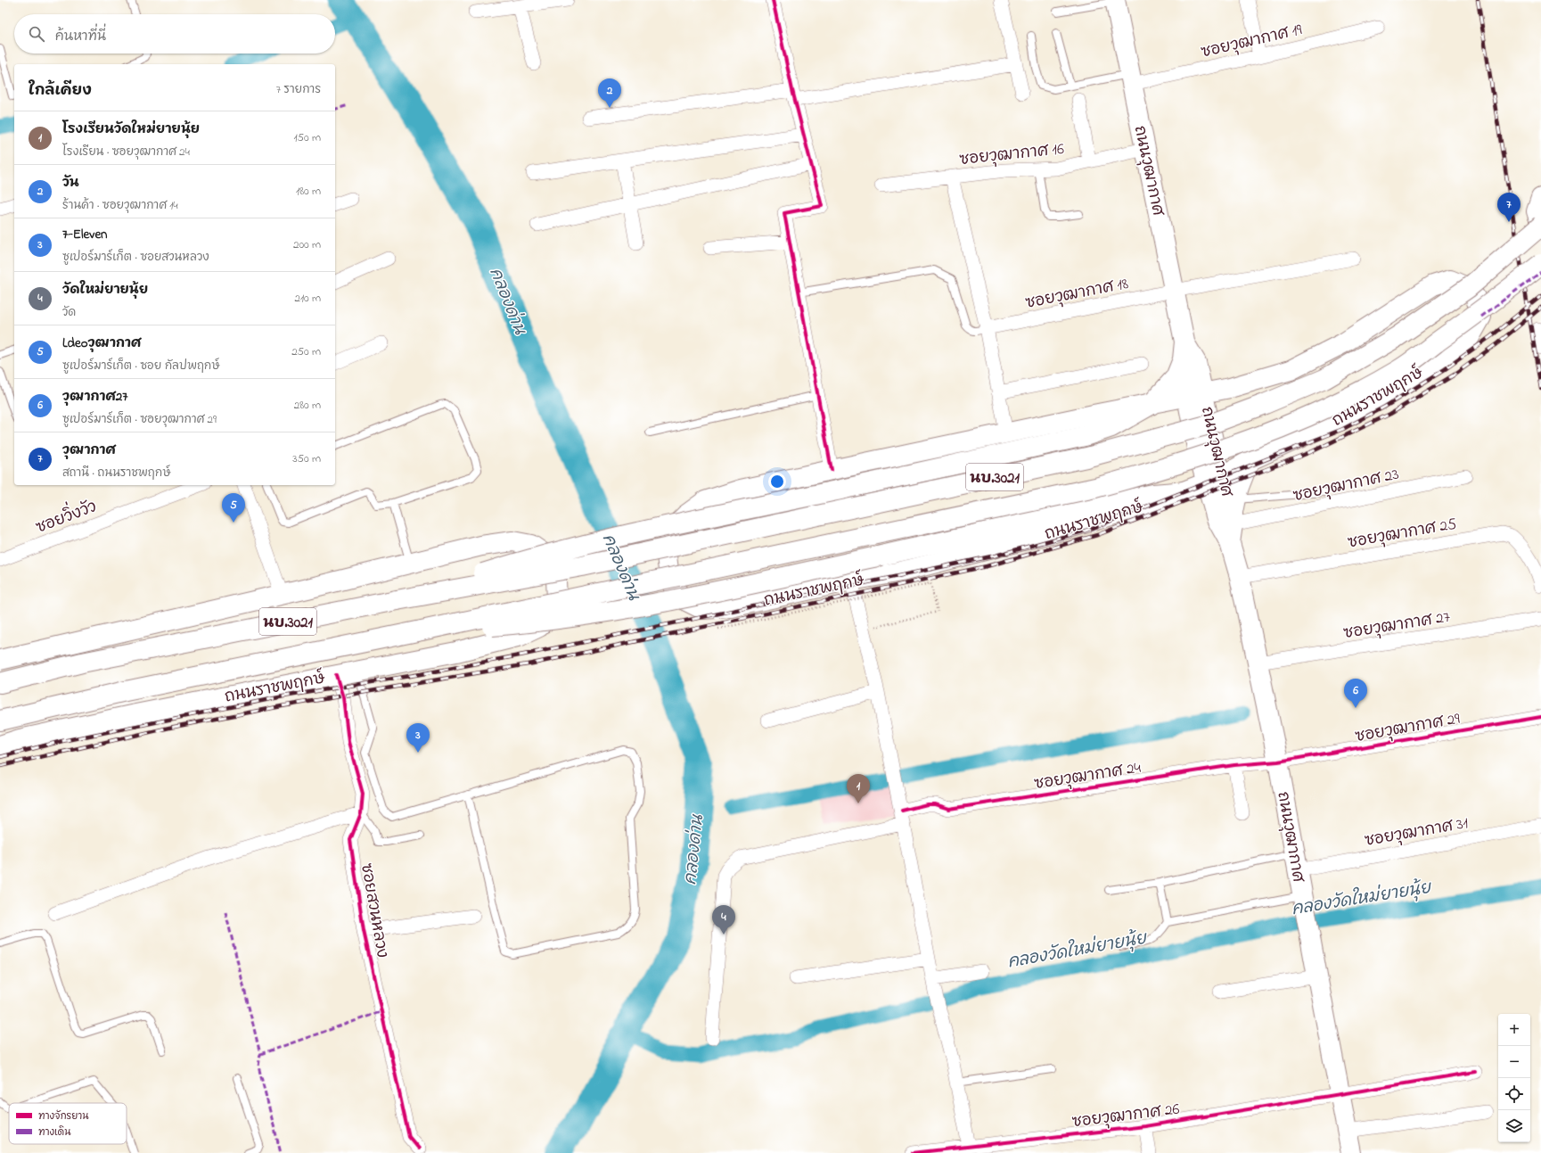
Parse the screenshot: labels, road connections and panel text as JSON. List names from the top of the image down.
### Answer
{
  "streets": {
    "main road": ["ถนนวุฒากาศ", "ถนนราชพฤกษ์", "นบ.3021"],
    "street": [
      "ซอยวุฒากาศ 19",
      "ซอยวุฒากาศ 16",
      "ซอยวุฒากาศ 18",
      "ซอยวุฒากาศ 23",
      "ซอยวิ่งวัว",
      "ซอยวุฒากาศ 25",
      "ซอยวุฒากาศ 27",
      "ซอยวุฒากาศ 29",
      "ซอยวุฒากาศ 24",
      "ซอยวุฒากาศ 31",
      "ซอยสวนหลวง",
      "ซอยวุฒากาศ 26"
    ]
  },
  "crossings": [
    ["ซอยวุฒากาศ 19", "ถนนวุฒากาศ"],
    ["ซอยวุฒากาศ 16", "ถนนวุฒากาศ"],
    ["ถนนวุฒากาศ", "ซอยวุฒากาศ 18"],
    ["ถนนวุฒากาศ", "ถนนราชพฤกษ์"],
    ["ถนนวุฒากาศ", "ซอยวุฒากาศ 23"],
    ["ถนนวุฒากาศ", "ซอยวุฒากาศ 25"],
    ["ถนนวุฒากาศ", "ซอยวุฒากาศ 27"],
    ["ถนนวุฒากาศ", "ซอยวุฒากาศ 29"],
    ["ถนนวุฒากาศ", "ซอยวุฒากาศ 24"],
    ["ถนนวุฒากาศ", "ซอยวุฒากาศ 31"],
    ["ถนนวุฒากาศ", "ซอยวุฒากาศ 26"],
    ["ถนนราชพฤกษ์", "ซอยสวนหลวง"],
    ["ซอยวุฒากาศ 29", "ซอยวุฒากาศ 24"]
  ],
  "water": ["คลองด่าน", "คลองวัดใหม่ยายนุ้ย"],
  "legend": ["ทางจักรยาน", "ทางเดิน"],
  "page": {
    "search": "ค้นหาที่นี่",
    "heading": ["ใกล้เคียง", "7 รายการ"],
    "pins": [
      "2",
      "7",
      "5",
      "6",
      "3",
      "1",
      "4"
    ],
    "list": [
      {
        "mark": "1",
        "name": "โรงเรียนวัดใหม่ยายนุ้ย",
        "note": "โรงเรียน · ซอยวุฒากาศ 24",
        "value": "150 m"
      },
      {
        "mark": "2",
        "name": "วัน",
        "note": "ร้านค้า · ซอยวุฒากาศ 14",
        "value": "180 m"
      },
      {
        "mark": "3",
        "name": "7-Eleven",
        "note": "ซูเปอร์มาร์เก็ต · ซอยสวนหลวง",
        "value": "200 m"
      },
      {
        "mark": "4",
        "name": "วัดใหม่ยายนุ้ย",
        "note": "วัด",
        "value": "210 m"
      },
      {
        "mark": "5",
        "name": "Ldeoวุฒากาศ",
        "note": "ซูเปอร์มาร์เก็ต · ซอย กัลปพฤกษ์",
        "value": "250 m"
      },
      {
        "mark": "6",
        "name": "วุฒากาศ27",
        "note": "ซูเปอร์มาร์เก็ต · ซอยวุฒากาศ 29",
        "value": "280 m"
      },
      {
        "mark": "7",
        "name": "วุฒากาศ",
        "note": "สถานี · ถนนราชพฤกษ์",
        "value": "350 m"
      }
    ],
    "map_buttons": ["+", "−"]
  }
}
